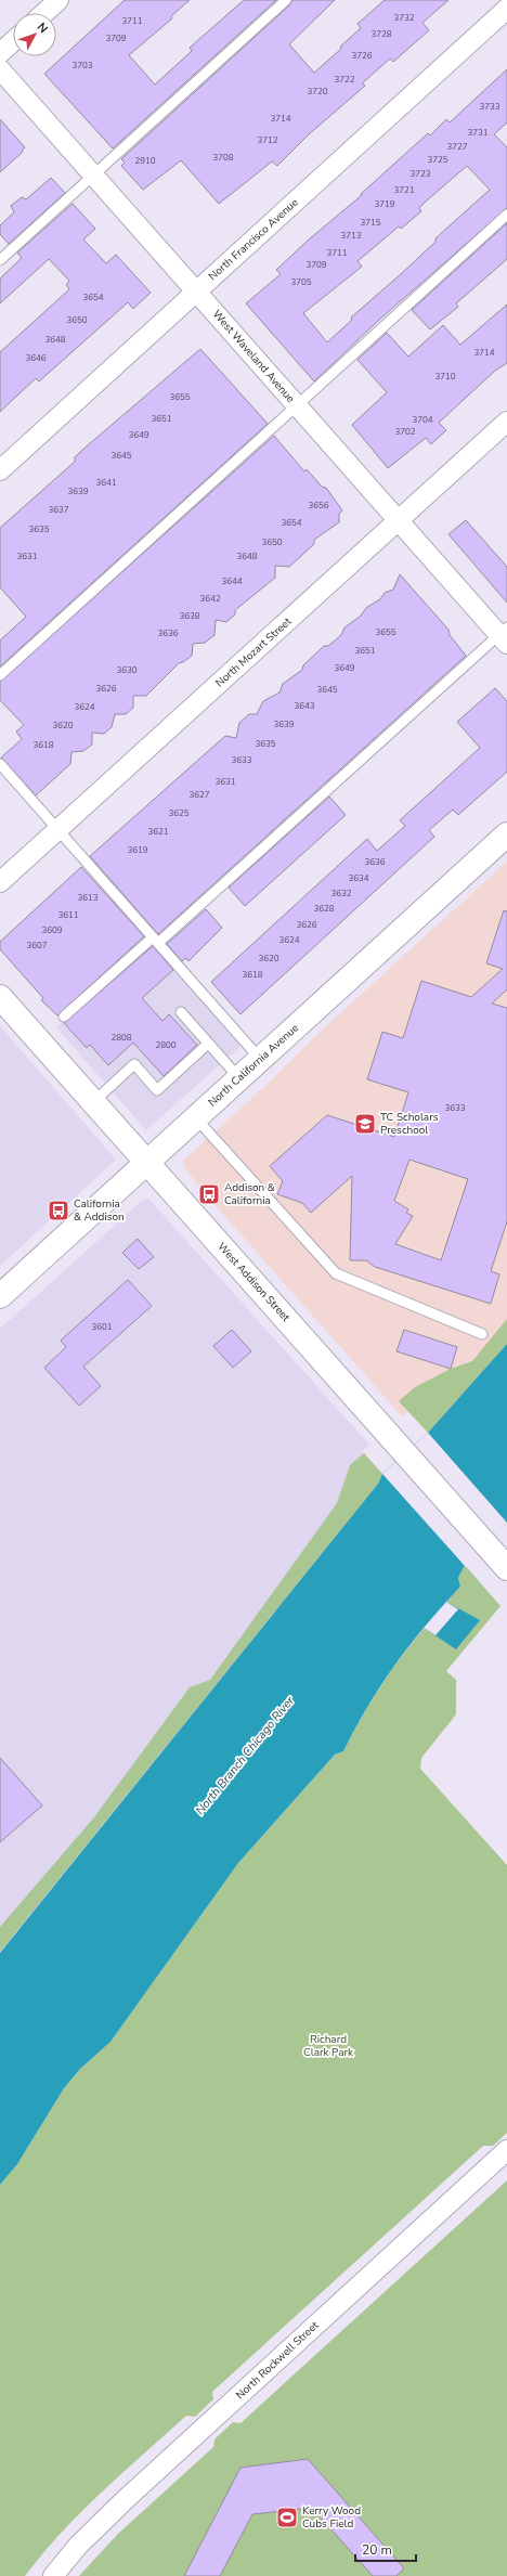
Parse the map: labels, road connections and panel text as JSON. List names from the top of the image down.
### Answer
{
  "streets": {
    "main road": ["North California Avenue", "West Addison Street"],
    "street": [
      "North Francisco Avenue",
      "West Waveland Avenue",
      "North Mozart Street",
      "North Rockwell Street"
    ]
  },
  "crossings": [
    ["North Francisco Avenue", "West Waveland Avenue"],
    ["West Waveland Avenue", "North Mozart Street"],
    ["North California Avenue", "West Addison Street"]
  ],
  "water": ["North Branch Chicago River"],
  "parks": ["Richard Clark Park"],
  "places": {
    "school or university": ["TC Scholars Preschool"],
    "bus stop": ["Addison & California", "California & Addison"],
    "sports": ["Kerry Wood Cubs Field"]
  },
  "house_numbers": [
    "3732",
    "3711",
    "3728",
    "3709",
    "3726",
    "3703",
    "3722",
    "3720",
    "3733",
    "3714",
    "3731",
    "3712",
    "3727",
    "3708",
    "3725",
    "2910",
    "3723",
    "3721",
    "3719",
    "3715",
    "3713",
    "3711",
    "3709",
    "3705",
    "3654",
    "3650",
    "3648",
    "3714",
    "3646",
    "3710",
    "3655",
    "3651",
    "3704",
    "3702",
    "3649",
    "3645",
    "3641",
    "3639",
    "3656",
    "3637",
    "3654",
    "3635",
    "3650",
    "3631",
    "3648",
    "3644",
    "3642",
    "3638",
    "3655",
    "3636",
    "3651",
    "3649",
    "3630",
    "3626",
    "3645",
    "3643",
    "3624",
    "3639",
    "3620",
    "3635",
    "3618",
    "3633",
    "3631",
    "3627",
    "3625",
    "3621",
    "3619",
    "3636",
    "3634",
    "3632",
    "3613",
    "3628",
    "3611",
    "3626",
    "3609",
    "3624",
    "3607",
    "3620",
    "3618",
    "2808",
    "2800",
    "3633",
    "3601"
  ],
  "scale_bar": "20 m",
  "north": "top right"
}
